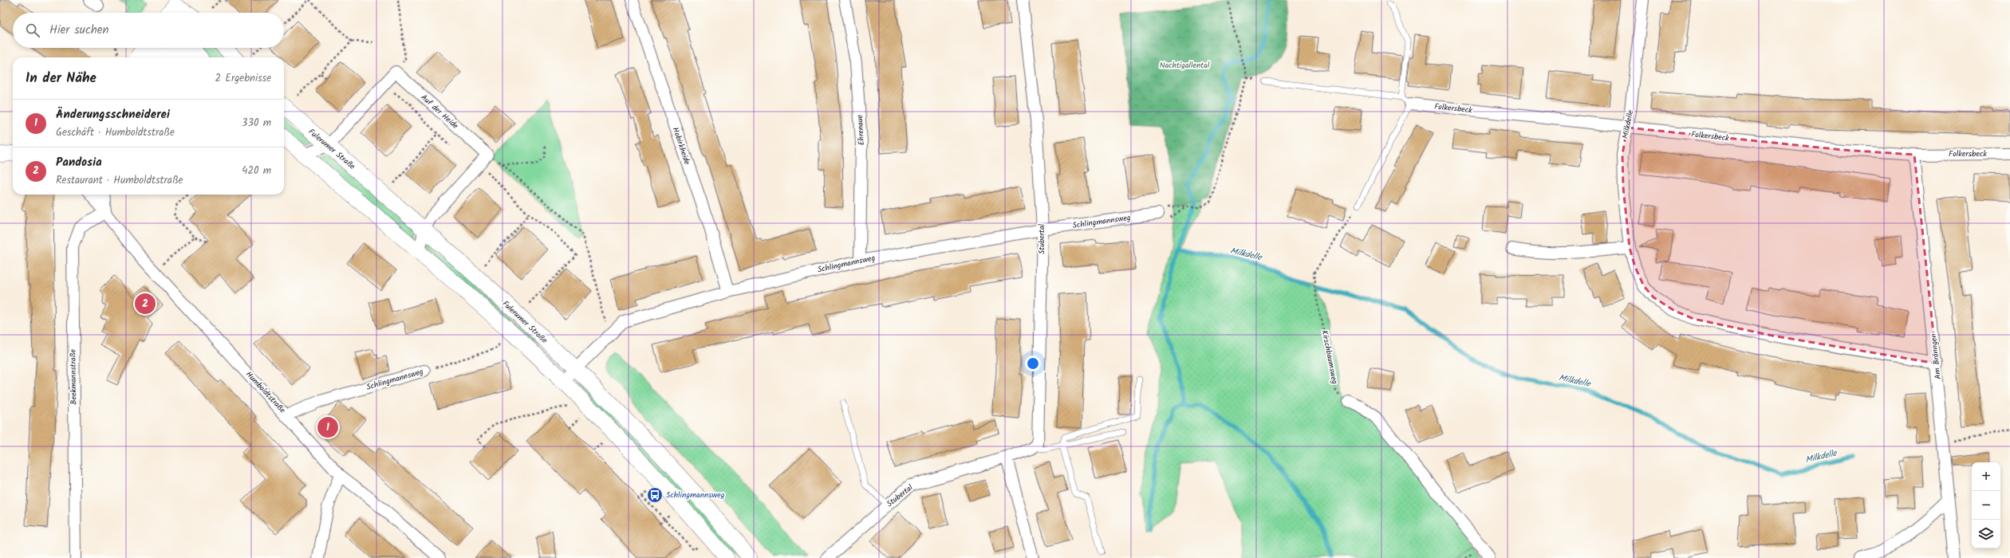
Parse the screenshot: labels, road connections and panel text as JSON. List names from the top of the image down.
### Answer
{
  "streets": {
    "main road": ["Fulerumer Straße"],
    "street": [
      "Folkersbeck",
      "Auf der Heide",
      "Milkdelle",
      "Ehrenaue",
      "Hobirkheide",
      "Schlingmannsweg",
      "Stubertal",
      "Am Brönngen",
      "Beekmannstraße",
      "Humboldtstraße"
    ],
    "path": ["Kirschbaumsweg"]
  },
  "crossings": [
    ["Folkersbeck", "Milkdelle"],
    ["Folkersbeck", "Am Brönngen"],
    ["Auf der Heide", "Fulerumer Straße"],
    ["Milkdelle", "Am Brönngen"],
    ["Ehrenaue", "Schlingmannsweg"],
    ["Hobirkheide", "Schlingmannsweg"],
    ["Fulerumer Straße", "Schlingmannsweg"],
    ["Schlingmannsweg", "Stubertal"],
    ["Schlingmannsweg", "Humboldtstraße"],
    ["Beekmannstraße", "Humboldtstraße"]
  ],
  "water": ["Milkdelle"],
  "parks": ["Nachtigallental"],
  "places": {
    "bus stop": ["Schlingmannsweg"]
  },
  "page": {
    "search": "Hier suchen",
    "heading": ["In der Nähe", "2 Ergebnisse"],
    "list": [
      {
        "mark": "1",
        "name": "Änderungsschneiderei",
        "note": "Geschäft · Humboldtstraße",
        "value": "330 m"
      },
      {
        "mark": "2",
        "name": "Pandosia",
        "note": "Restaurant · Humboldtstraße",
        "value": "420 m"
      }
    ],
    "pins": ["2", "1"],
    "map_buttons": ["+", "−"]
  }
}
